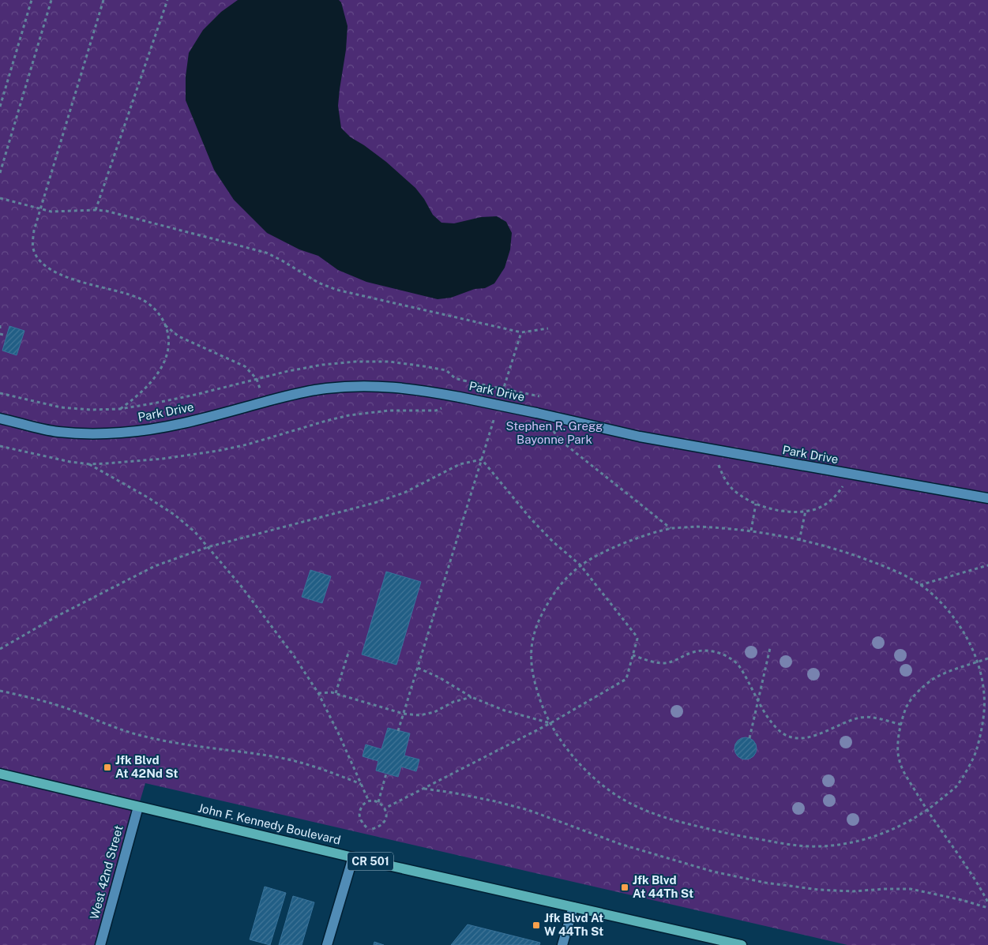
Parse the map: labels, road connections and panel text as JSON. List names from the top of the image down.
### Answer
{
  "streets": {
    "main road": ["John F. Kennedy Boulevard", "CR 501"],
    "street": ["Park Drive", "West 42nd Street"]
  },
  "crossings": [
    ["John F. Kennedy Boulevard", "West 42nd Street"]
  ],
  "parks": ["Stephen R. Gregg Bayonne Park"],
  "places": {
    "transit": ["Jfk Blvd At 42Nd St", "Jfk Blvd At 44Th St", "Jfk Blvd At W 44Th St"]
  }
}
